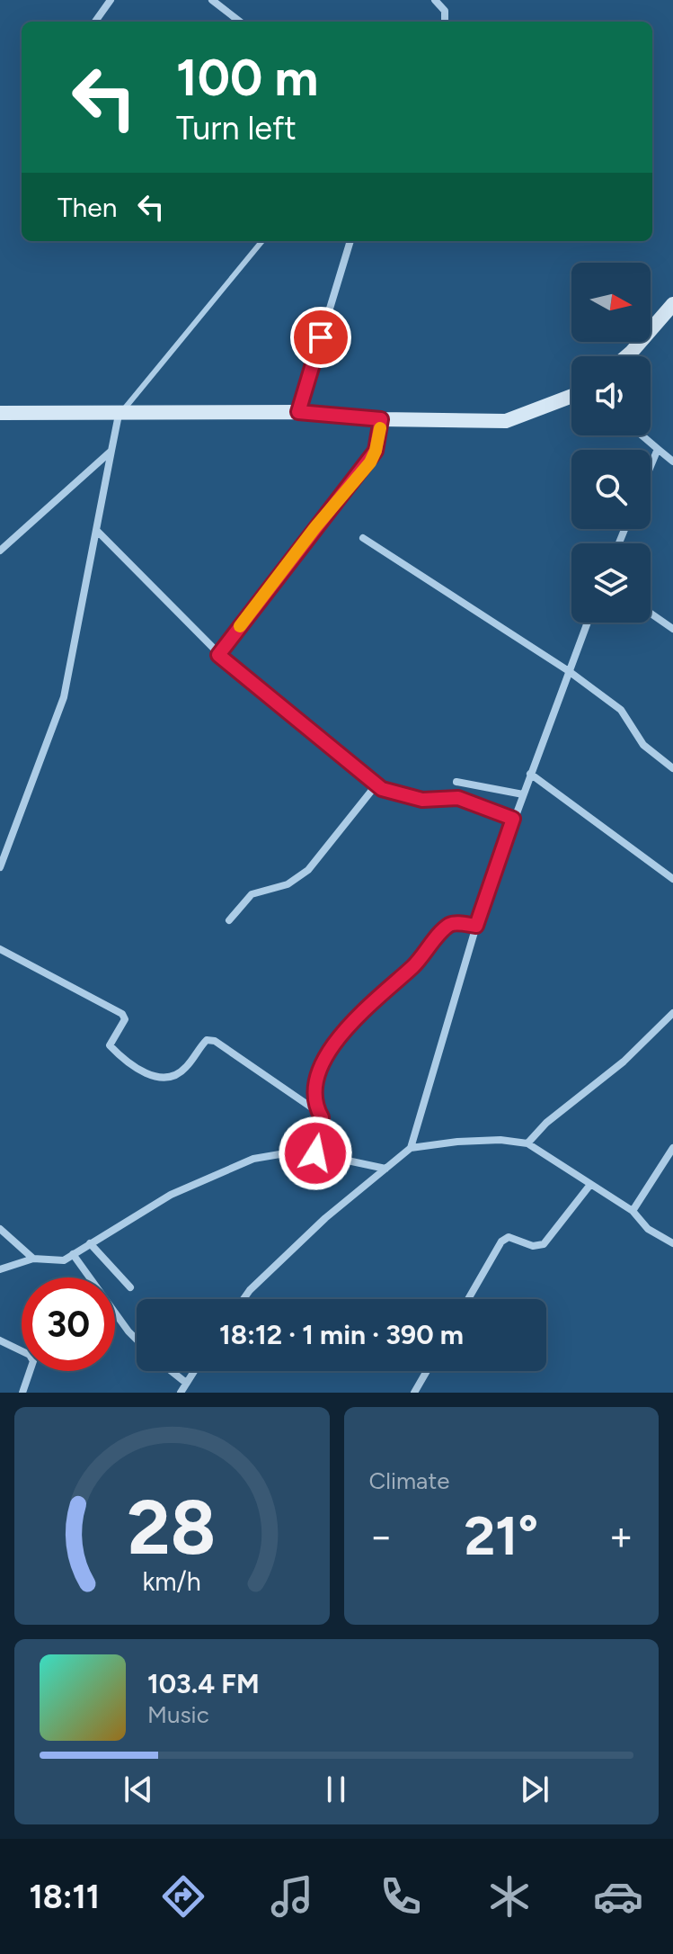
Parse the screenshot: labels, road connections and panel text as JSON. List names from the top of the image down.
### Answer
{
  "north": "right",
  "page": {
    "turn": ["100 m", "Turn left"],
    "then": "Then",
    "limit": "30",
    "trip": "18:12 · 1 min · 390 m",
    "tile": "Climate",
    "heat": ["−", "21°", "+"],
    "song": ["103.4 FM", "Music"],
    "tabs": "18:11",
    "gauge": ["28", "km/h"]
  }
}
